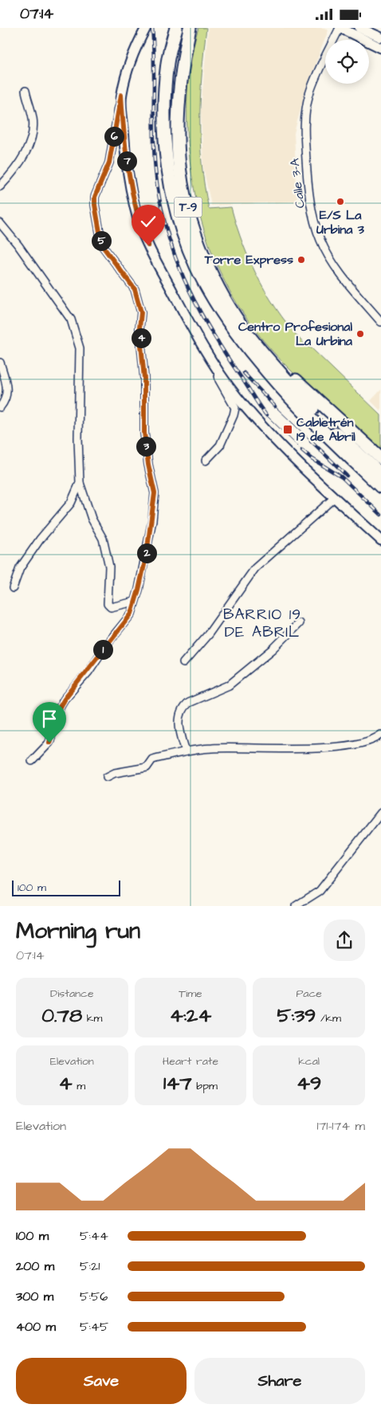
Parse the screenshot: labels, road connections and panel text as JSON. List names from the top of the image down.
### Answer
{
  "streets": {
    "highway": ["T-9"],
    "street": ["Calle 3-A"]
  },
  "districts": ["BARRIO 19 DE ABRIL"],
  "places": {
    "other": ["E/S La Urbina 3", "Torre Express", "Centro Profesional La Urbina"],
    "transit": ["Cabletrén 19 de Abril"]
  },
  "scale_bar": "100 m",
  "page": {
    "status": "07:14",
    "pins": [
      "6",
      "7",
      "5",
      "4",
      "3",
      "2",
      "1"
    ],
    "scale": "100 m",
    "heading": ["Morning run", "07:14"],
    "stats": [
      ["Distance", "0.78 km"],
      ["Time", "4:24"],
      ["Pace", "5:39 /km"],
      ["Elevation", "4 m"],
      ["Heart rate", "147 bpm"],
      ["kcal", "49"]
    ],
    "chart": ["Elevation", "171–174 m"],
    "list": [
      {
        "name": "100 m",
        "note": "5:44"
      },
      {
        "name": "200 m",
        "note": "5:21"
      },
      {
        "name": "300 m",
        "note": "5:56"
      },
      {
        "name": "400 m",
        "note": "5:45"
      }
    ],
    "buttons": ["Save", "Share"]
  }
}
